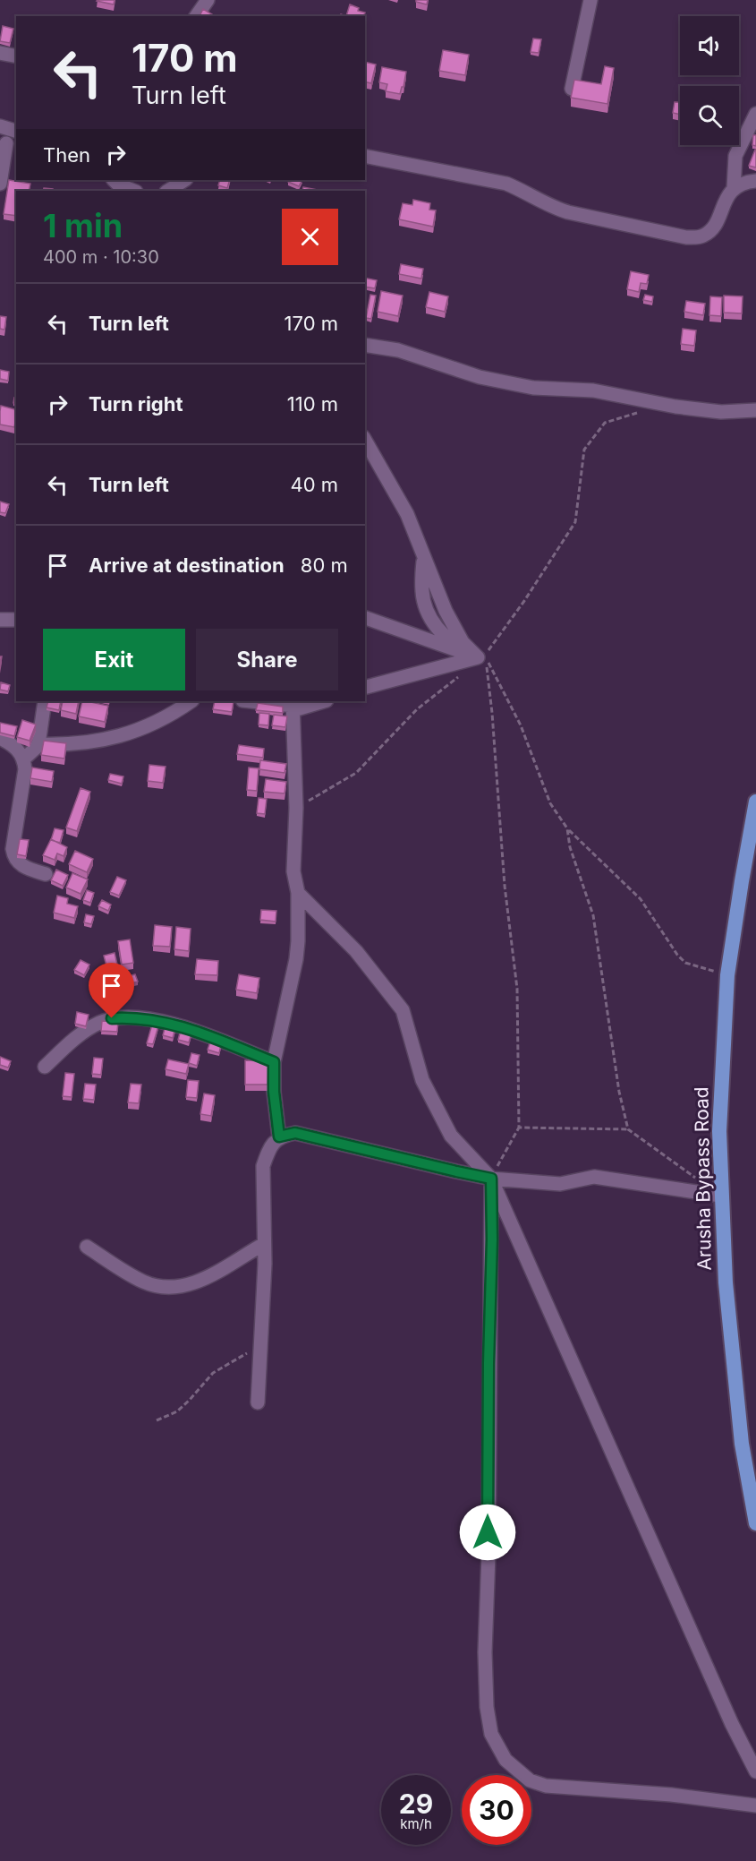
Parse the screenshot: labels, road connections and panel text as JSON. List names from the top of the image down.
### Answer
{
  "streets": {
    "main road": ["Arusha Bypass Road"]
  },
  "page": {
    "turn": ["170 m", "Turn left"],
    "then": "Then",
    "heading": ["1 min", "400 m · 10:30"],
    "list": [
      {
        "name": "Turn left",
        "value": "170 m"
      },
      {
        "name": "Turn right",
        "value": "110 m"
      },
      {
        "name": "Turn left",
        "value": "40 m"
      },
      {
        "name": "Arrive at destination",
        "value": "80 m"
      }
    ],
    "buttons": ["Exit", "Share"],
    "speed": "29 km/h",
    "limit": "30"
  }
}
